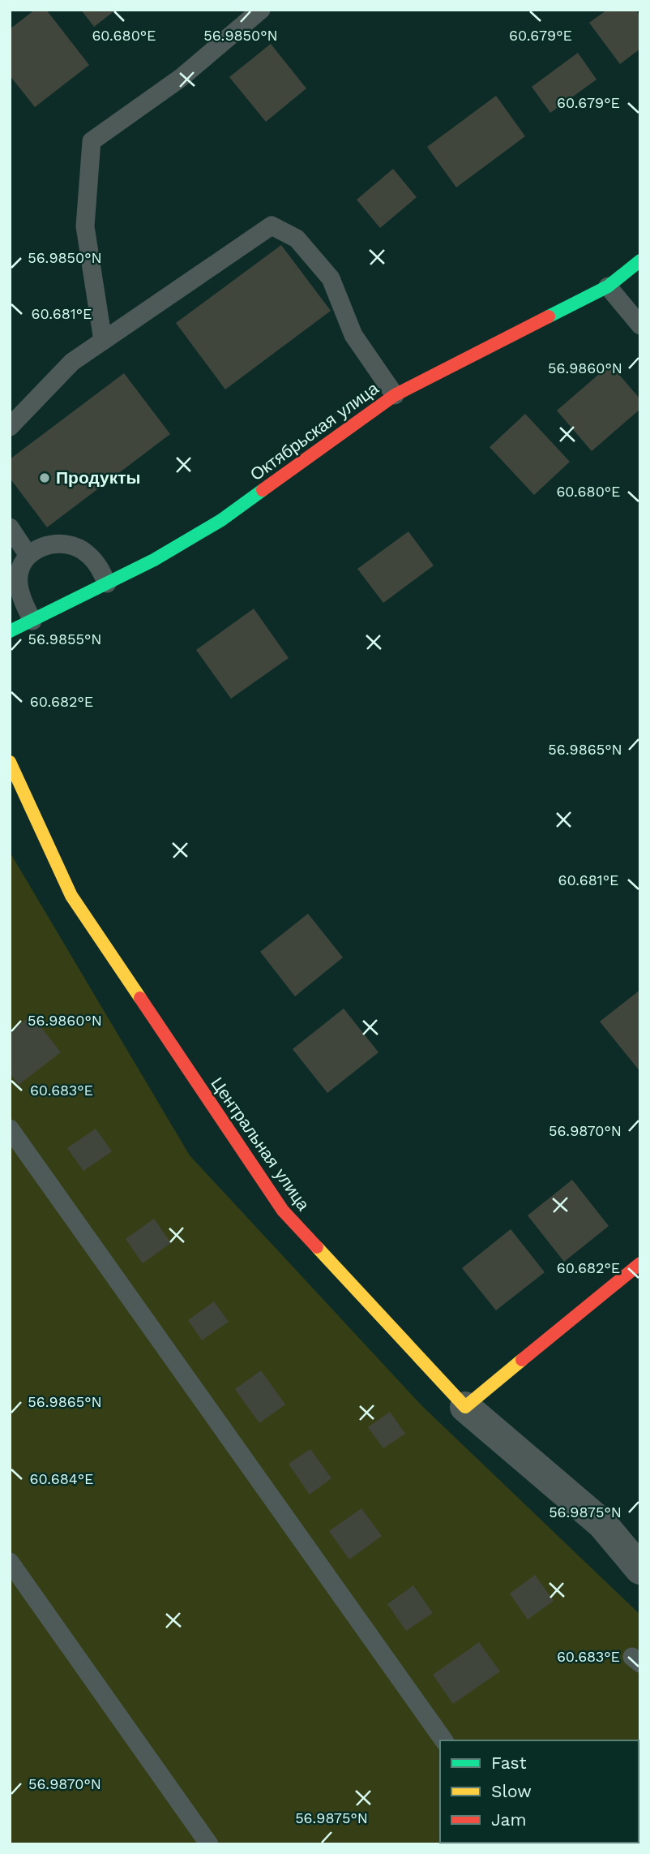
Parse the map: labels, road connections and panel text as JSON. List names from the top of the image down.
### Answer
{
  "streets": {
    "street": ["Октябрьская улица", "Центральная улица"]
  },
  "places": ["Продукты"],
  "legend": ["Fast", "Slow", "Jam"],
  "coordinates": [
    "60.679°E",
    "60.680°E",
    "56.9850°N",
    "60.681°E",
    "56.9860°N",
    "56.9855°N",
    "60.682°E",
    "56.9865°N",
    "60.683°E",
    "56.9870°N",
    "60.684°E",
    "56.9875°N"
  ]
}
